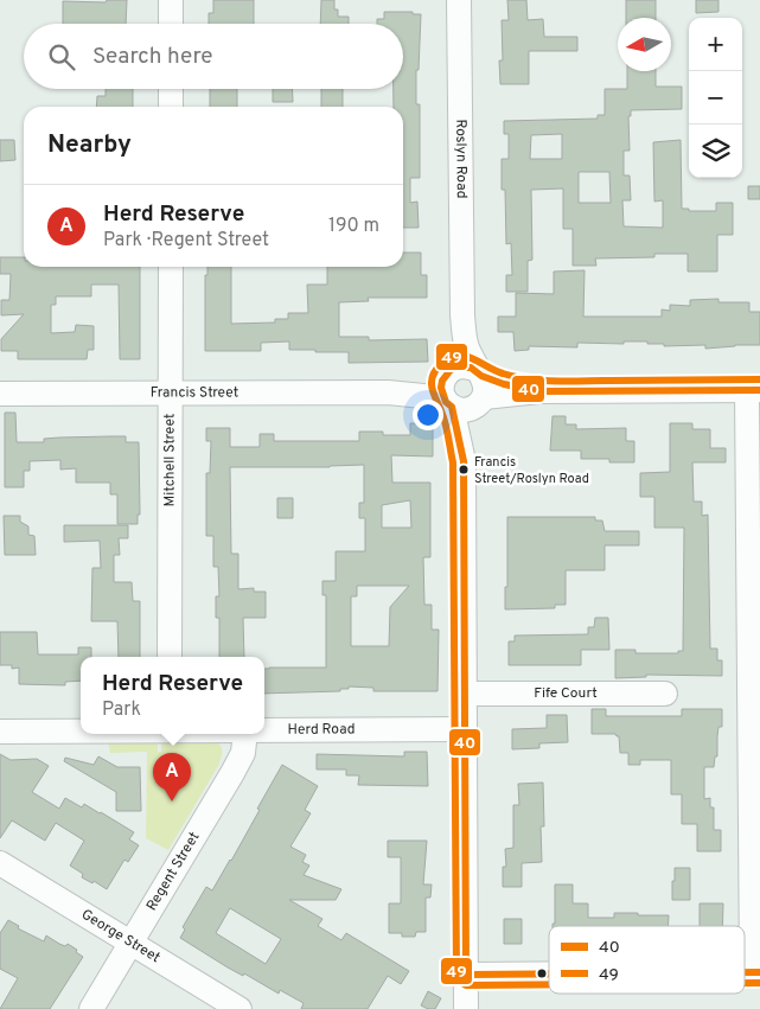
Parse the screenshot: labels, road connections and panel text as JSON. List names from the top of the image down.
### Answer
{
  "streets": {
    "street": [
      "Roslyn Road",
      "Francis Street",
      "Mitchell Street",
      "Fife Court",
      "Herd Road",
      "Regent Street",
      "George Street"
    ]
  },
  "crossings": [
    ["Roslyn Road", "Francis Street"],
    ["Roslyn Road", "Fife Court"],
    ["Roslyn Road", "Herd Road"],
    ["Francis Street", "Mitchell Street"],
    ["Regent Street", "George Street"]
  ],
  "places": ["Francis Street/Roslyn Road"],
  "lines": ["transit line 49", "transit line 40"],
  "legend": ["40", "49"],
  "north": "left",
  "page": {
    "map_buttons": ["+", "−"],
    "search": "Search here",
    "heading": "Nearby",
    "list": [
      {
        "mark": "A",
        "name": "Herd Reserve",
        "note": "Park · Regent Street",
        "value": "190 m"
      }
    ],
    "popup": ["Herd Reserve", "Park"],
    "pins": "A"
  }
}
